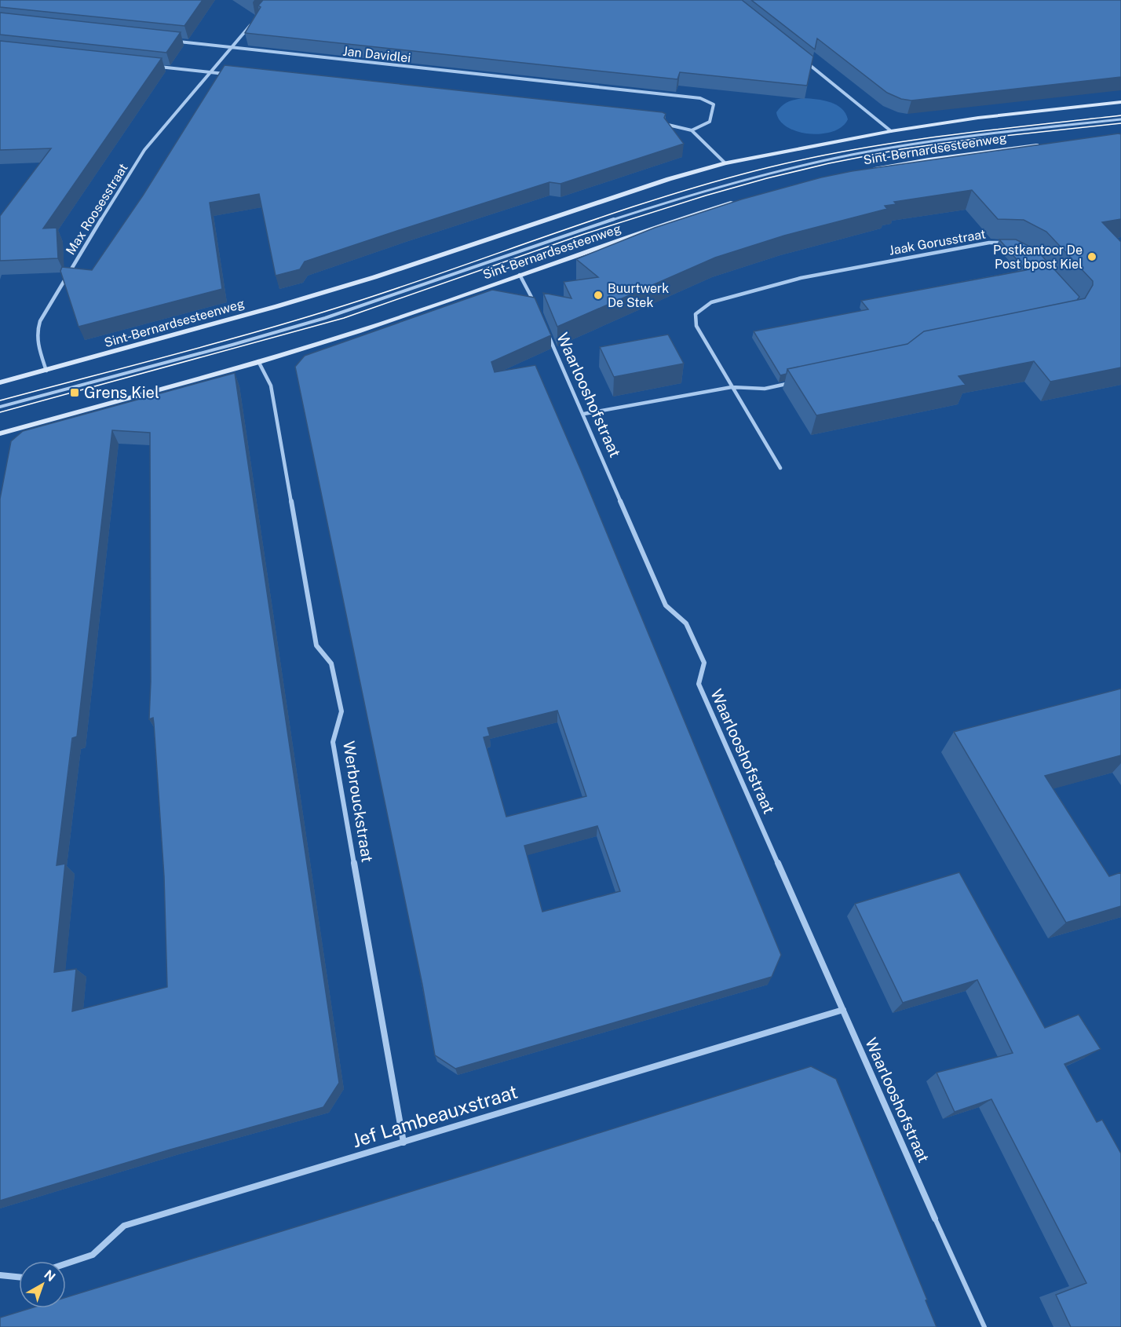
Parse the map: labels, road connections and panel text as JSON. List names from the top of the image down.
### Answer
{
  "streets": {
    "street": [
      "Jan Davidlei",
      "Sint-Bernardsesteenweg",
      "Max Roosesstraat",
      "Jaak Gorusstraat",
      "Waarlooshofstraat",
      "Werbrouckstraat",
      "Jef Lambeauxstraat"
    ]
  },
  "crossings": [
    ["Jan Davidlei", "Max Roosesstraat"],
    ["Sint-Bernardsesteenweg", "Max Roosesstraat"],
    ["Sint-Bernardsesteenweg", "Werbrouckstraat"],
    ["Waarlooshofstraat", "Jef Lambeauxstraat"],
    ["Werbrouckstraat", "Jef Lambeauxstraat"]
  ],
  "places": {
    "other": ["Postkantoor De Post bpost Kiel", "Buurtwerk De Stek"],
    "transit": ["Grens Kiel"]
  },
  "north": "top right"
}
